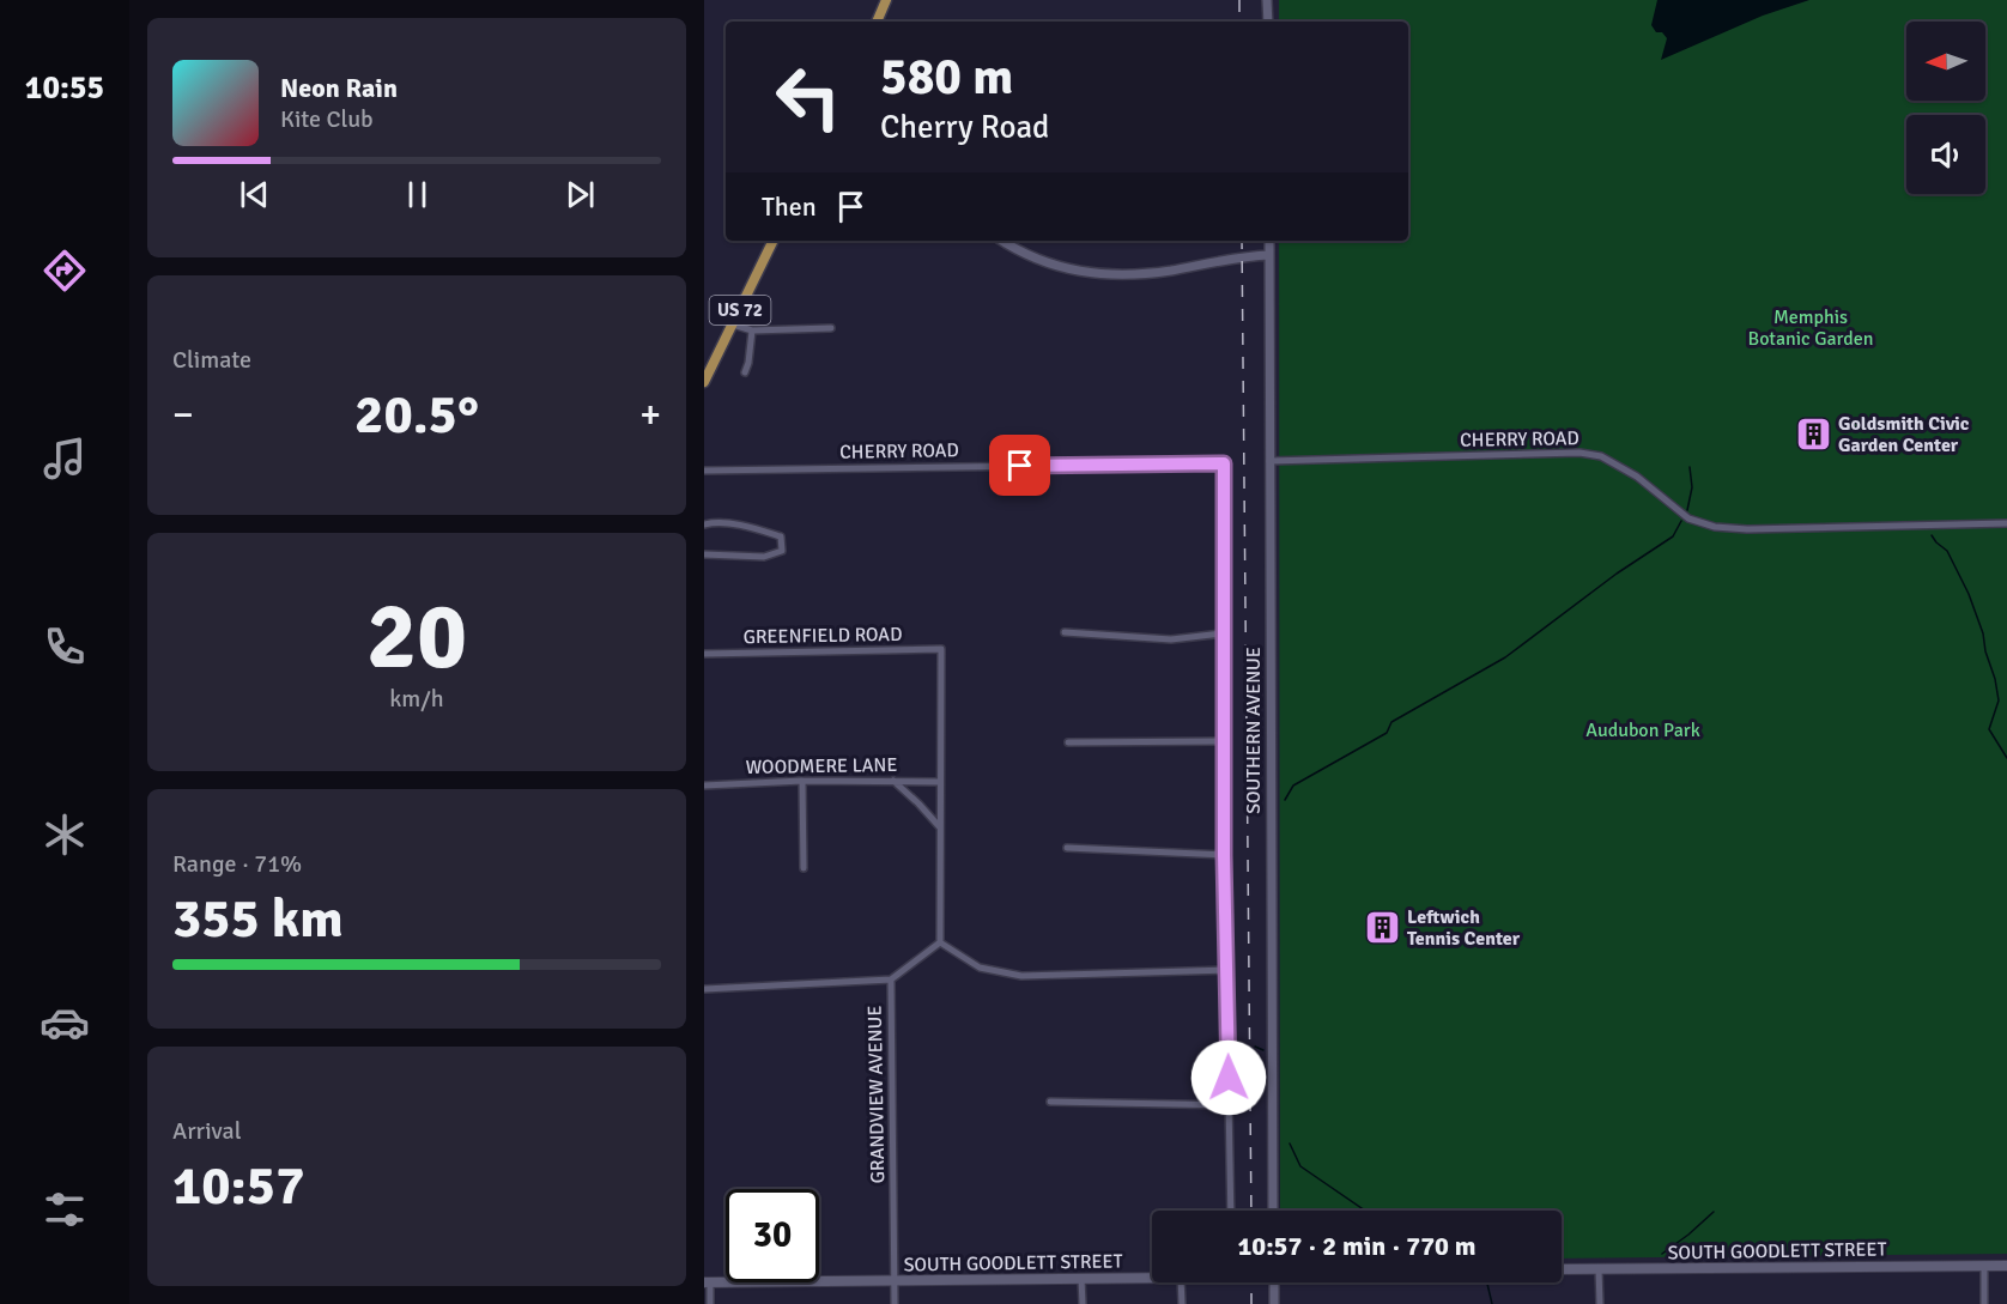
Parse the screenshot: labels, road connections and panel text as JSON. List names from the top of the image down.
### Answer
{
  "streets": {
    "main road": ["US 72", "SOUTH GOODLETT STREET"],
    "street": [
      "CHERRY ROAD",
      "GREENFIELD ROAD",
      "SOUTHERN AVENUE",
      "WOODMERE LANE",
      "GRANDVIEW AVENUE"
    ]
  },
  "crossings": [
    ["CHERRY ROAD", "SOUTHERN AVENUE"],
    ["GREENFIELD ROAD", "WOODMERE LANE"],
    ["GRANDVIEW AVENUE", "SOUTH GOODLETT STREET"]
  ],
  "parks": ["Memphis Botanic Garden", "Audubon Park"],
  "places": {
    "building": ["Goldsmith Civic Garden Center", "Leftwich Tennis Center"]
  },
  "north": "left",
  "page": {
    "tabs": "10:55",
    "turn": ["580 m", "Cherry Road"],
    "song": ["Neon Rain", "Kite Club"],
    "then": "Then",
    "tile": [
      "Climate",
      ["20", "km/h"],
      ["Range · 71%", "355 km"],
      ["Arrival", "10:57"]
    ],
    "heat": ["−", "20.5°", "+"],
    "limit": "30",
    "trip": "10:57 · 2 min · 770 m"
  }
}
